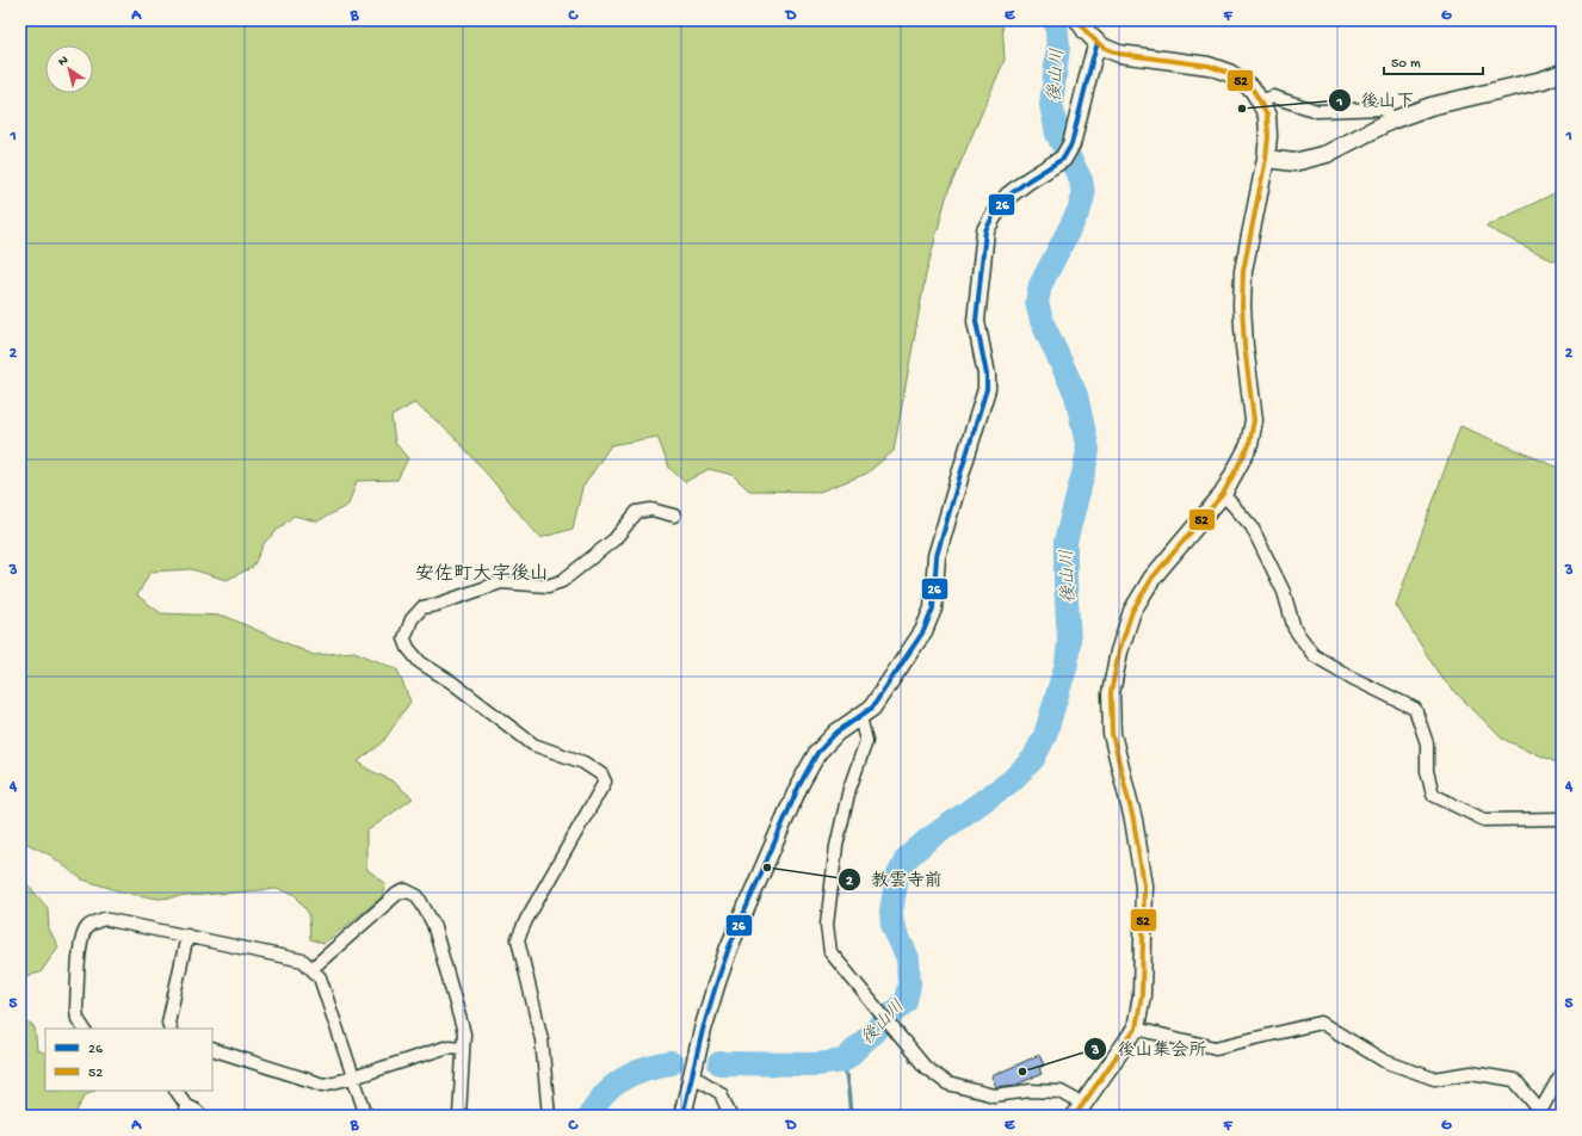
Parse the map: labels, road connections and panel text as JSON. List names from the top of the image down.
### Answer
{
  "districts": ["安佐町大字後山"],
  "water": ["後山川"],
  "places": ["後山下", "教雲寺前", "後山集会所"],
  "lines": ["transit line 52", "transit line 26"],
  "legend": ["26", "52"],
  "scale_bar": "50 m",
  "north": "top left",
  "grid": {
    "columns": [
      "A",
      "B",
      "C",
      "D",
      "E",
      "F",
      "G"
    ],
    "rows": [
      "1",
      "2",
      "3",
      "4",
      "5"
    ]
  }
}
